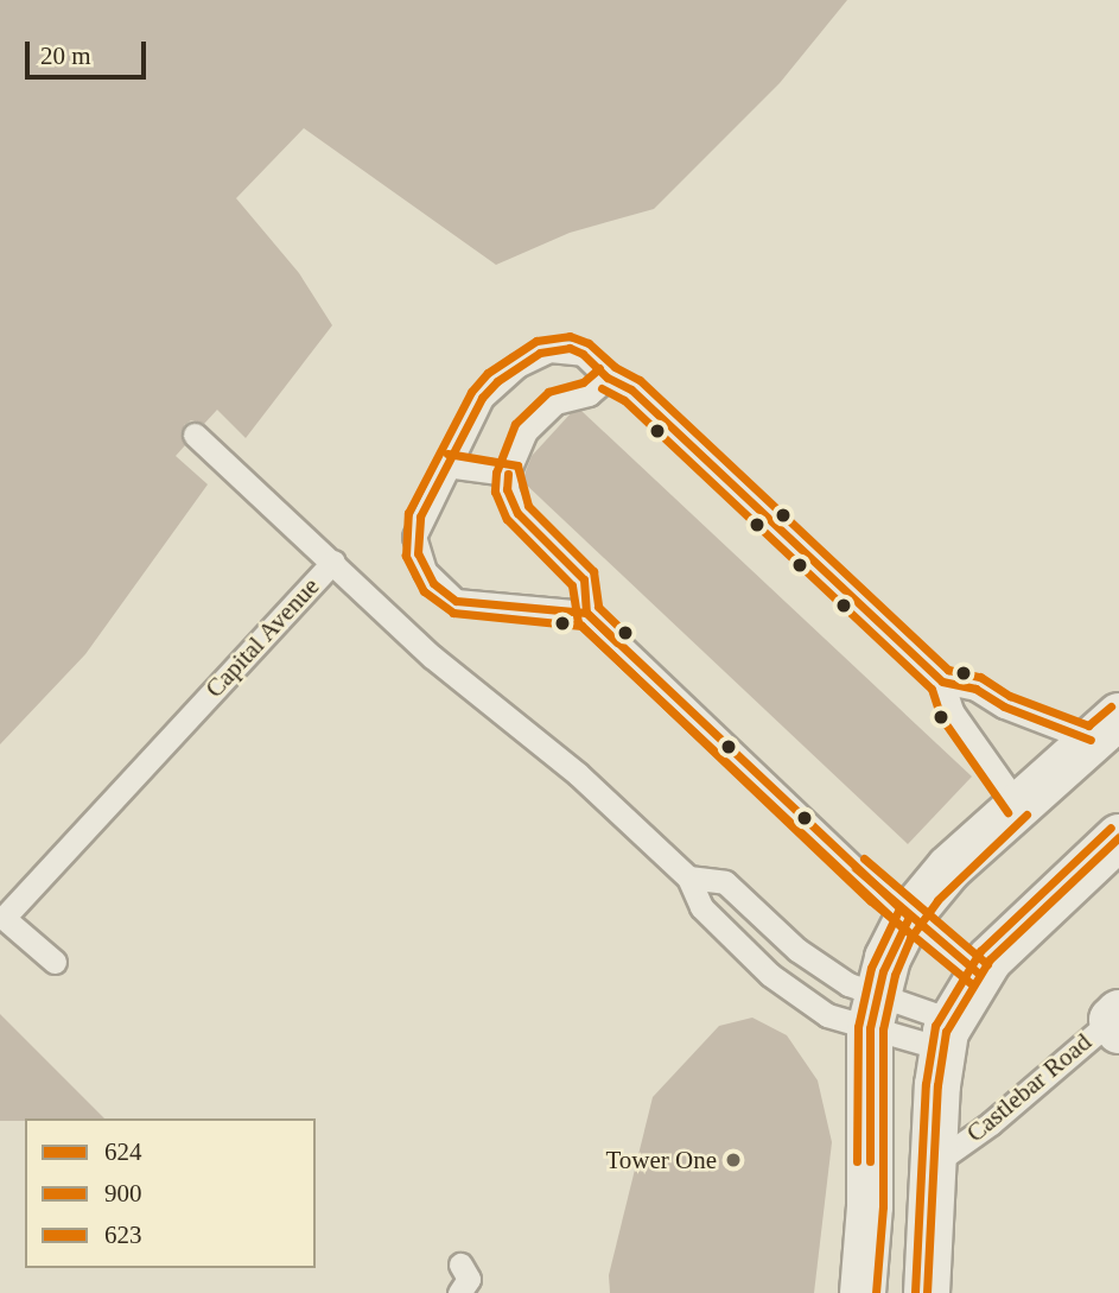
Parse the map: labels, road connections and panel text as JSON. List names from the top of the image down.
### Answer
{
  "streets": {
    "lane": ["Capital Avenue", "Castlebar Road"]
  },
  "places": ["Tower One"],
  "lines": ["transit line 623", "transit line 624", "transit line 900"],
  "legend": ["624", "900", "623"],
  "scale_bar": "20 m"
}
